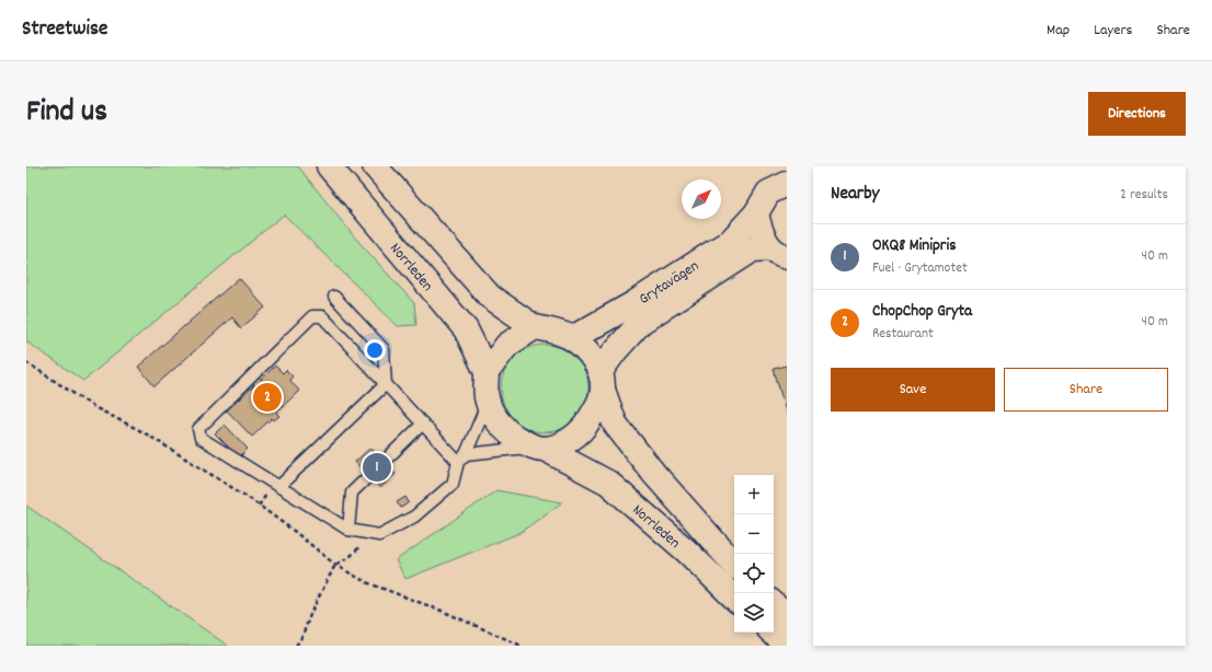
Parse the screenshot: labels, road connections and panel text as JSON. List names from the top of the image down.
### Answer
{
  "streets": {
    "main road": ["Norrleden", "Grytavägen"]
  },
  "crossings": [
    ["Norrleden", "Grytavägen"]
  ],
  "north": "top right",
  "page": {
    "header": "Streetwise",
    "nav": ["Map", "Layers", "Share"],
    "title": "Find us",
    "buttons": [
      "Directions",
      ["Save", "Share"]
    ],
    "heading": ["Nearby", "2 results"],
    "list": [
      {
        "mark": "1",
        "name": "OKQ8 Minipris",
        "note": "Fuel · Grytamotet",
        "value": "40 m"
      },
      {
        "mark": "2",
        "name": "ChopChop Gryta",
        "note": "Restaurant",
        "value": "40 m"
      }
    ],
    "pins": ["2", "1"],
    "map_buttons": ["+", "−"]
  }
}
